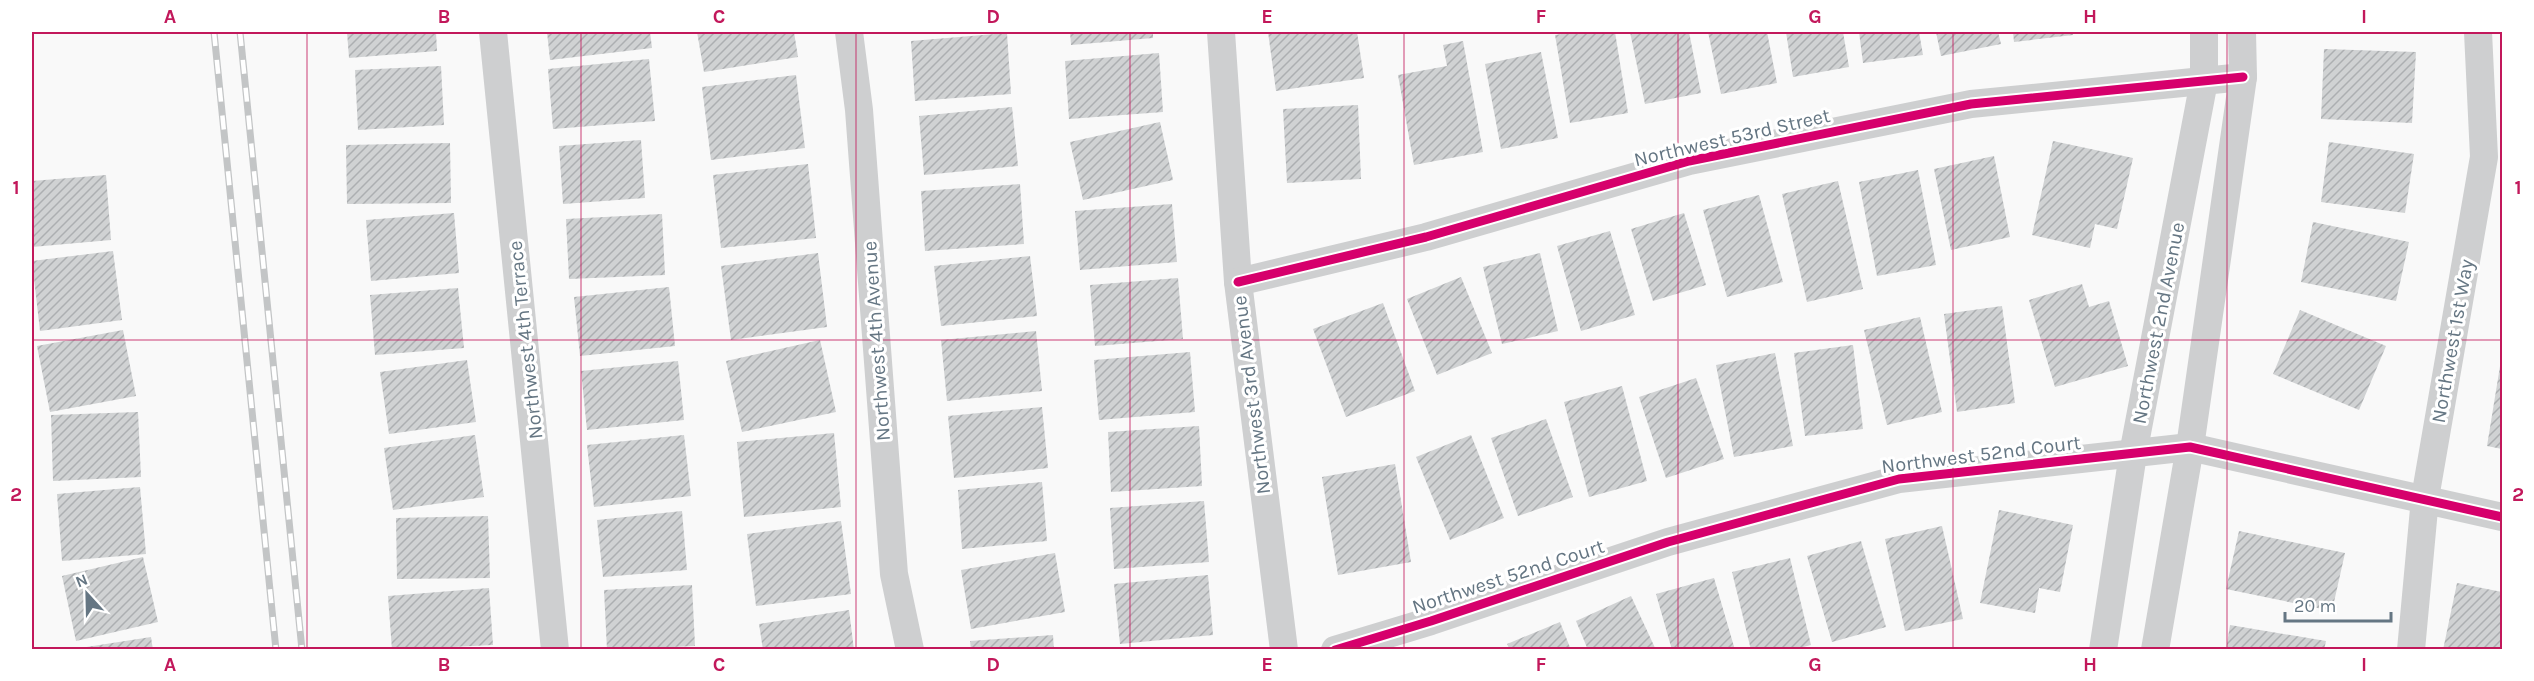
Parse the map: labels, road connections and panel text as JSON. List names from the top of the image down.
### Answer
{
  "streets": {
    "street": [
      "Northwest 53rd Street",
      "Northwest 2nd Avenue",
      "Northwest 4th Terrace",
      "Northwest 4th Avenue",
      "Northwest 1st Way",
      "Northwest 3rd Avenue",
      "Northwest 52nd Court"
    ]
  },
  "crossings": [
    ["Northwest 53rd Street", "Northwest 2nd Avenue"],
    ["Northwest 53rd Street", "Northwest 3rd Avenue"],
    ["Northwest 2nd Avenue", "Northwest 52nd Court"],
    ["Northwest 1st Way", "Northwest 52nd Court"]
  ],
  "scale_bar": "20 m",
  "north": "top",
  "grid": {
    "columns": [
      "A",
      "B",
      "C",
      "D",
      "E",
      "F",
      "G",
      "H",
      "I"
    ],
    "rows": ["1", "2"]
  }
}
